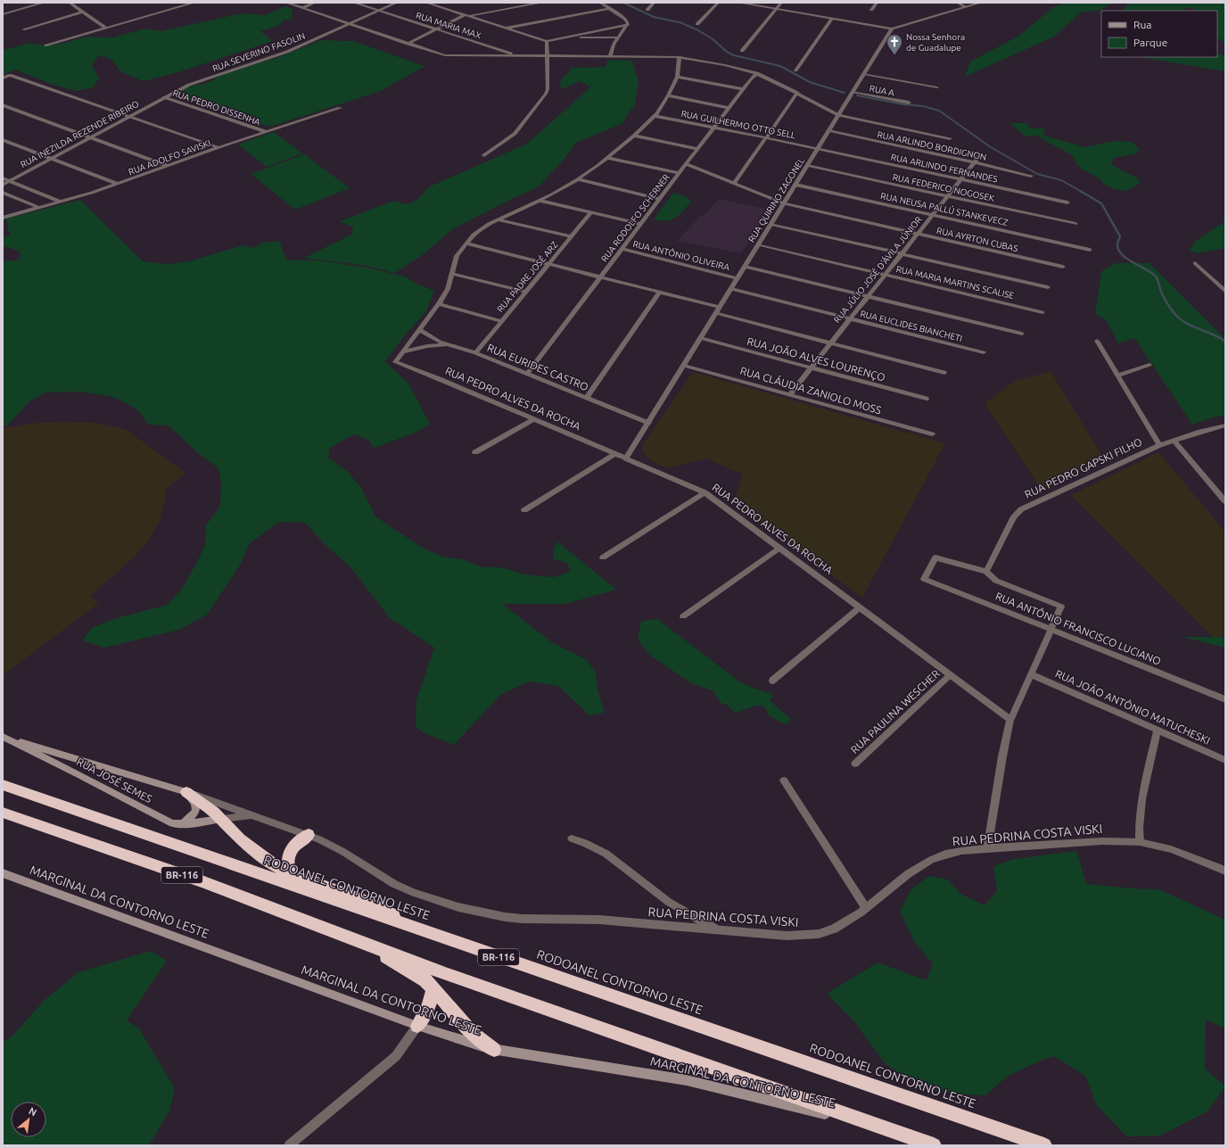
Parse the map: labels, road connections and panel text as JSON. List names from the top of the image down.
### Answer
{
  "streets": {
    "highway": ["BR-116", "RODOANEL CONTORNO LESTE"],
    "main road": ["RUA JOSÉ SEMES", "MARGINAL DA CONTORNO LESTE"],
    "street": [
      "RUA MARIA MAX",
      "RUA SEVERINO FASOLIN",
      "RUA A",
      "RUA PEDRO DISSENHA",
      "RUA GUILHERMO OTTO SELL",
      "RUA INEZILDA REZENDE RIBEIRO",
      "RUA ARLINDO BORDIGNON",
      "RUA ADOLFO SAVISKI",
      "RUA ARLINDO FERNANDES",
      "RUA FEDERICO NOGOSEK",
      "RUA QUIRINO ZAGONEL",
      "RUA NEUSA PALLÚ STANKEVECZ",
      "RUA RODOLFO SCHERNER",
      "RUA AYRTON CUBAS",
      "RUA ANTÔNIO OLIVEIRA",
      "RUA JÚLIO JOSÉ D'ÁVILA JÚNIOR",
      "RUA PADRE JOSÉ ARZ",
      "RUA MARIA MARTINS SCALISE",
      "RUA EUCLIDES BIANCHETI",
      "RUA JOÃO ALVES LOURENÇO",
      "RUA EURIDES CASTRO",
      "RUA CLÁUDIA ZANIOLO MOSS",
      "RUA PEDRO ALVES DA ROCHA",
      "RUA PEDRO GAPSKI FILHO",
      "RUA ANTÔNIO FRANCISCO LUCIANO",
      "RUA JOÃO ANTÔNIO MATUCHESKI",
      "RUA PAULINA WESCHER",
      "RUA PEDRINA COSTA VISKI"
    ]
  },
  "crossings": [
    ["RUA MARIA MAX", "RUA SEVERINO FASOLIN"],
    ["RUA SEVERINO FASOLIN", "RUA PEDRO DISSENHA"],
    ["RUA SEVERINO FASOLIN", "RUA INEZILDA REZENDE RIBEIRO"],
    ["RUA A", "RUA QUIRINO ZAGONEL"],
    ["RUA PEDRO DISSENHA", "RUA INEZILDA REZENDE RIBEIRO"],
    ["RUA PEDRO DISSENHA", "RUA ADOLFO SAVISKI"],
    ["RUA GUILHERMO OTTO SELL", "RUA ARLINDO FERNANDES"],
    ["RUA GUILHERMO OTTO SELL", "RUA QUIRINO ZAGONEL"],
    ["RUA GUILHERMO OTTO SELL", "RUA RODOLFO SCHERNER"],
    ["RUA ARLINDO BORDIGNON", "RUA QUIRINO ZAGONEL"],
    ["RUA ARLINDO BORDIGNON", "RUA JÚLIO JOSÉ D'ÁVILA JÚNIOR"],
    ["RUA ARLINDO FERNANDES", "RUA QUIRINO ZAGONEL"],
    ["RUA ARLINDO FERNANDES", "RUA JÚLIO JOSÉ D'ÁVILA JÚNIOR"],
    ["RUA FEDERICO NOGOSEK", "RUA QUIRINO ZAGONEL"],
    ["RUA FEDERICO NOGOSEK", "RUA JÚLIO JOSÉ D'ÁVILA JÚNIOR"],
    ["RUA QUIRINO ZAGONEL", "RUA NEUSA PALLÚ STANKEVECZ"],
    ["RUA QUIRINO ZAGONEL", "RUA AYRTON CUBAS"],
    ["RUA QUIRINO ZAGONEL", "RUA ANTÔNIO OLIVEIRA"],
    ["RUA QUIRINO ZAGONEL", "RUA MARIA MARTINS SCALISE"],
    ["RUA QUIRINO ZAGONEL", "RUA EUCLIDES BIANCHETI"],
    ["RUA QUIRINO ZAGONEL", "RUA JOÃO ALVES LOURENÇO"],
    ["RUA QUIRINO ZAGONEL", "RUA EURIDES CASTRO"],
    ["RUA QUIRINO ZAGONEL", "RUA CLÁUDIA ZANIOLO MOSS"],
    ["RUA QUIRINO ZAGONEL", "RUA PEDRO ALVES DA ROCHA"],
    ["RUA NEUSA PALLÚ STANKEVECZ", "RUA JÚLIO JOSÉ D'ÁVILA JÚNIOR"],
    ["RUA RODOLFO SCHERNER", "RUA AYRTON CUBAS"],
    ["RUA RODOLFO SCHERNER", "RUA ANTÔNIO OLIVEIRA"],
    ["RUA RODOLFO SCHERNER", "RUA EURIDES CASTRO"],
    ["RUA AYRTON CUBAS", "RUA JÚLIO JOSÉ D'ÁVILA JÚNIOR"],
    ["RUA JÚLIO JOSÉ D'ÁVILA JÚNIOR", "RUA MARIA MARTINS SCALISE"],
    ["RUA JÚLIO JOSÉ D'ÁVILA JÚNIOR", "RUA EUCLIDES BIANCHETI"],
    ["RUA JÚLIO JOSÉ D'ÁVILA JÚNIOR", "RUA JOÃO ALVES LOURENÇO"],
    ["RUA JÚLIO JOSÉ D'ÁVILA JÚNIOR", "RUA CLÁUDIA ZANIOLO MOSS"],
    ["RUA PADRE JOSÉ ARZ", "RUA EURIDES CASTRO"],
    ["RUA PEDRO ALVES DA ROCHA", "RUA PAULINA WESCHER"],
    ["RUA PEDRO GAPSKI FILHO", "RUA ANTÔNIO FRANCISCO LUCIANO"],
    ["RUA JOSÉ SEMES", "RUA PEDRINA COSTA VISKI"],
    ["BR-116", "MARGINAL DA CONTORNO LESTE"]
  ],
  "places": {
    "church": ["Nossa Senhora de Guadalupe"]
  },
  "legend": ["Rua", "Parque"],
  "north": "top right"
}
